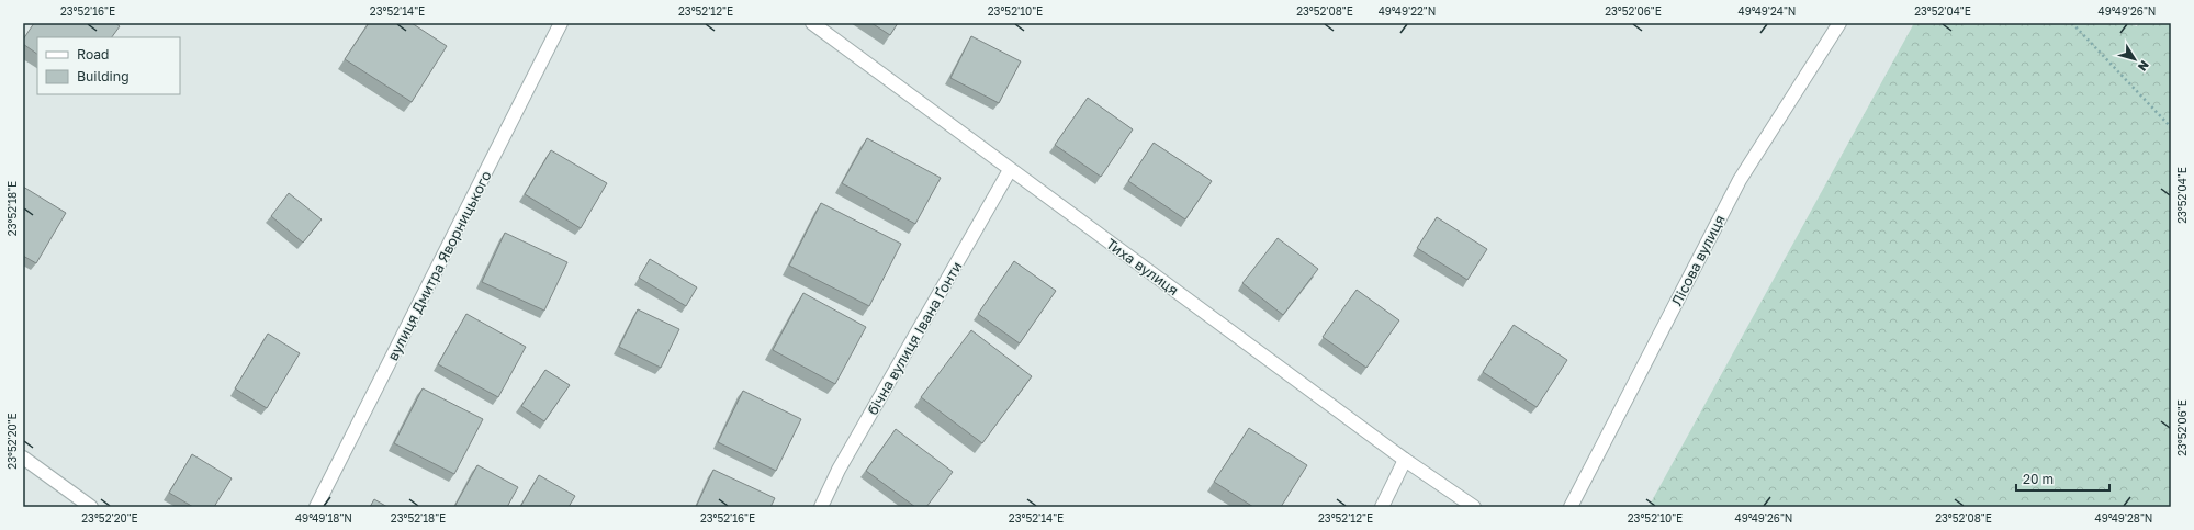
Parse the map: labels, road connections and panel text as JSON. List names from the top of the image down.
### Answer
{
  "streets": {
    "street": [
      "Лісова вулиця",
      "вулиця Дмитра Яворницького",
      "Тиха вулиця",
      "бічна вулиця Івана Ґонти"
    ]
  },
  "crossings": [
    ["Тиха вулиця", "бічна вулиця Івана Ґонти"]
  ],
  "legend": ["Road", "Building"],
  "scale_bar": "20 m",
  "north": "bottom right",
  "coordinates": [
    "23°52'16\"E",
    "23°52'14\"E",
    "23°52'12\"E",
    "23°52'10\"E",
    "23°52'08\"E",
    "49°49'22\"N",
    "23°52'06\"E",
    "49°49'24\"N",
    "23°52'04\"E",
    "49°49'26\"N",
    "23°52'18\"E",
    "23°52'20\"E",
    "49°49'18\"N",
    "49°49'28\"N"
  ]
}
